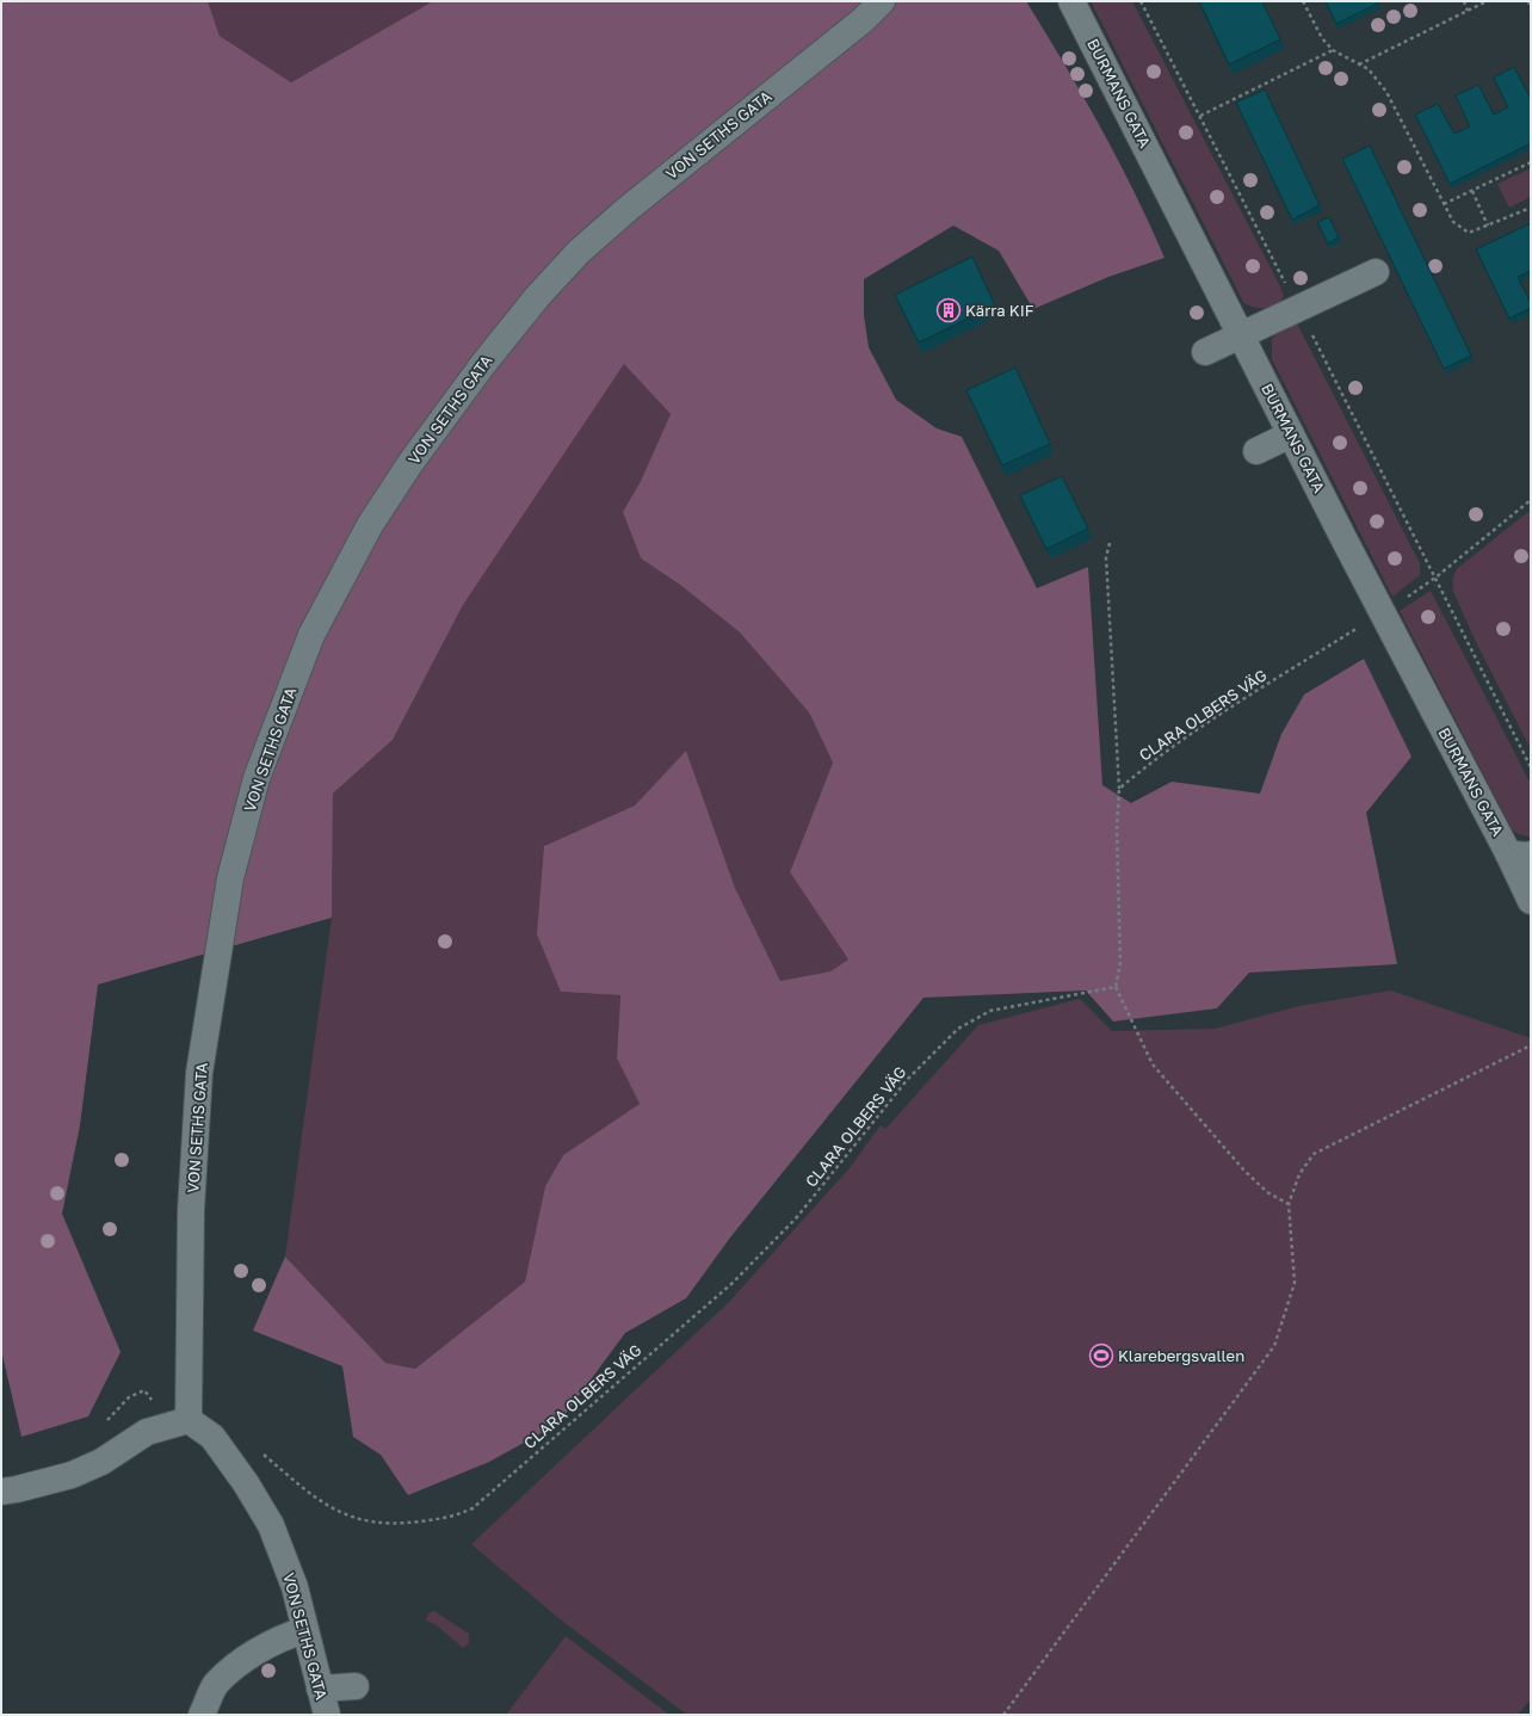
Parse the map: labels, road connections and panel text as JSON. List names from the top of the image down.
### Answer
{
  "streets": {
    "street": ["BURMANS GATA", "VON SETHS GATA"],
    "path": ["CLARA OLBERS VÄG"]
  },
  "crossings": [
    ["BURMANS GATA", "CLARA OLBERS VÄG"],
    ["VON SETHS GATA", "CLARA OLBERS VÄG"]
  ],
  "places": {
    "building": ["Kärra KIF"],
    "sports": ["Klarebergsvallen"]
  }
}
